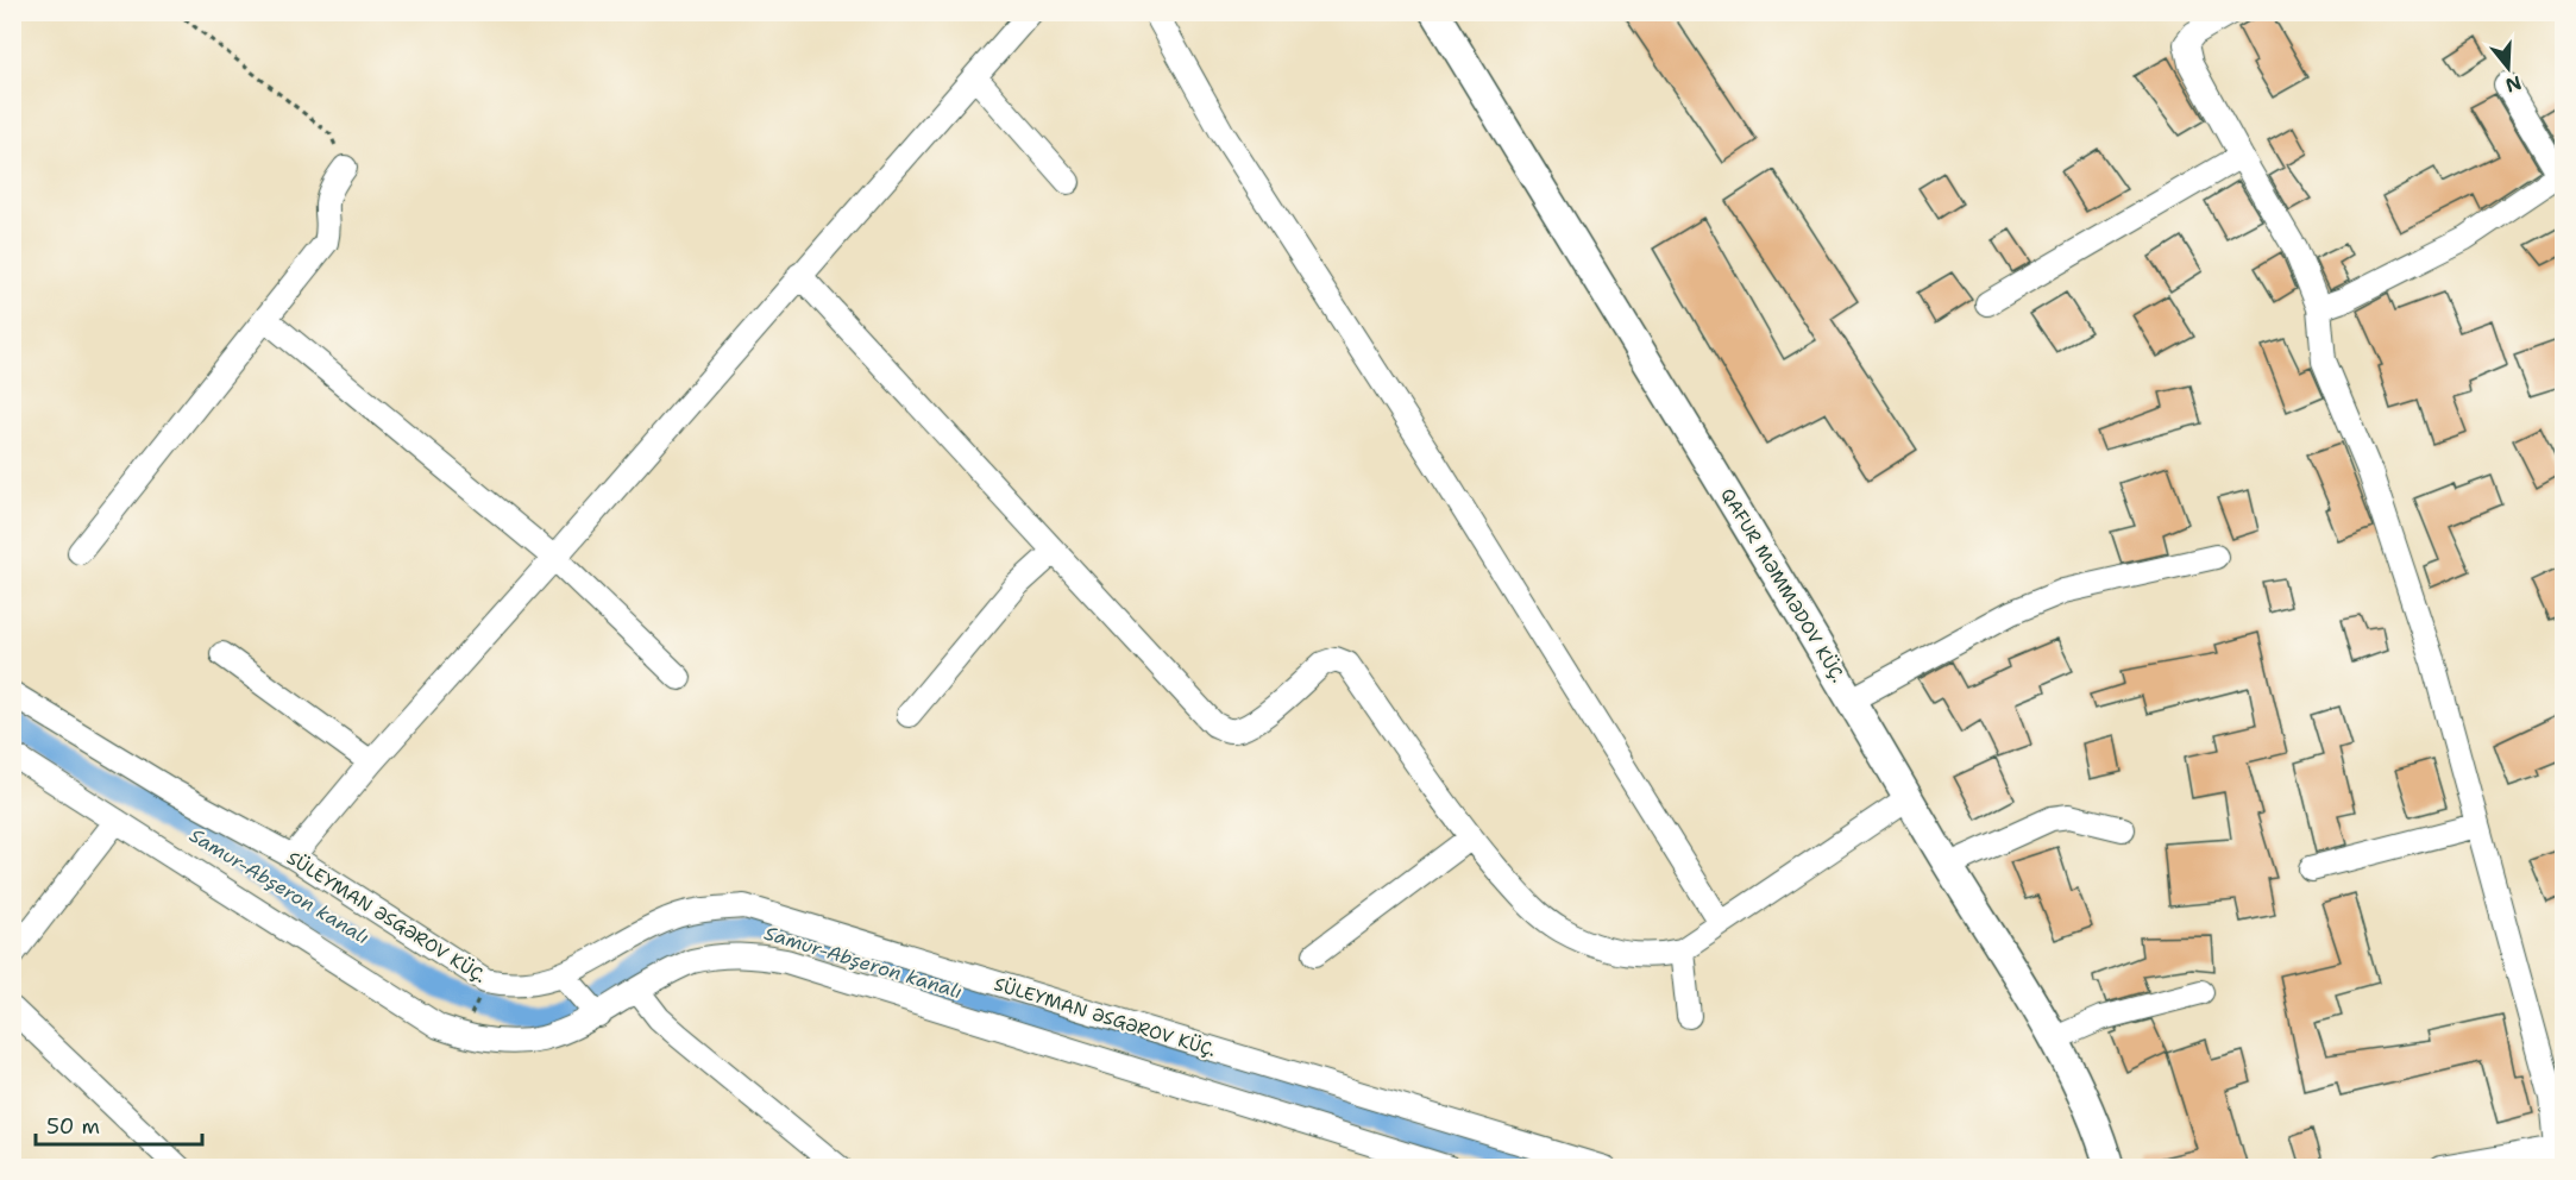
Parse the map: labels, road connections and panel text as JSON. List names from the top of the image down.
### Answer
{
  "streets": {
    "street": ["QAFUR MƏMMƏDOV KÜÇ.", "SÜLEYMAN ƏSGƏROV KÜÇ."]
  },
  "water": ["Samur-Abşeron kanalı"],
  "scale_bar": "50 m",
  "north": "bottom"
}
